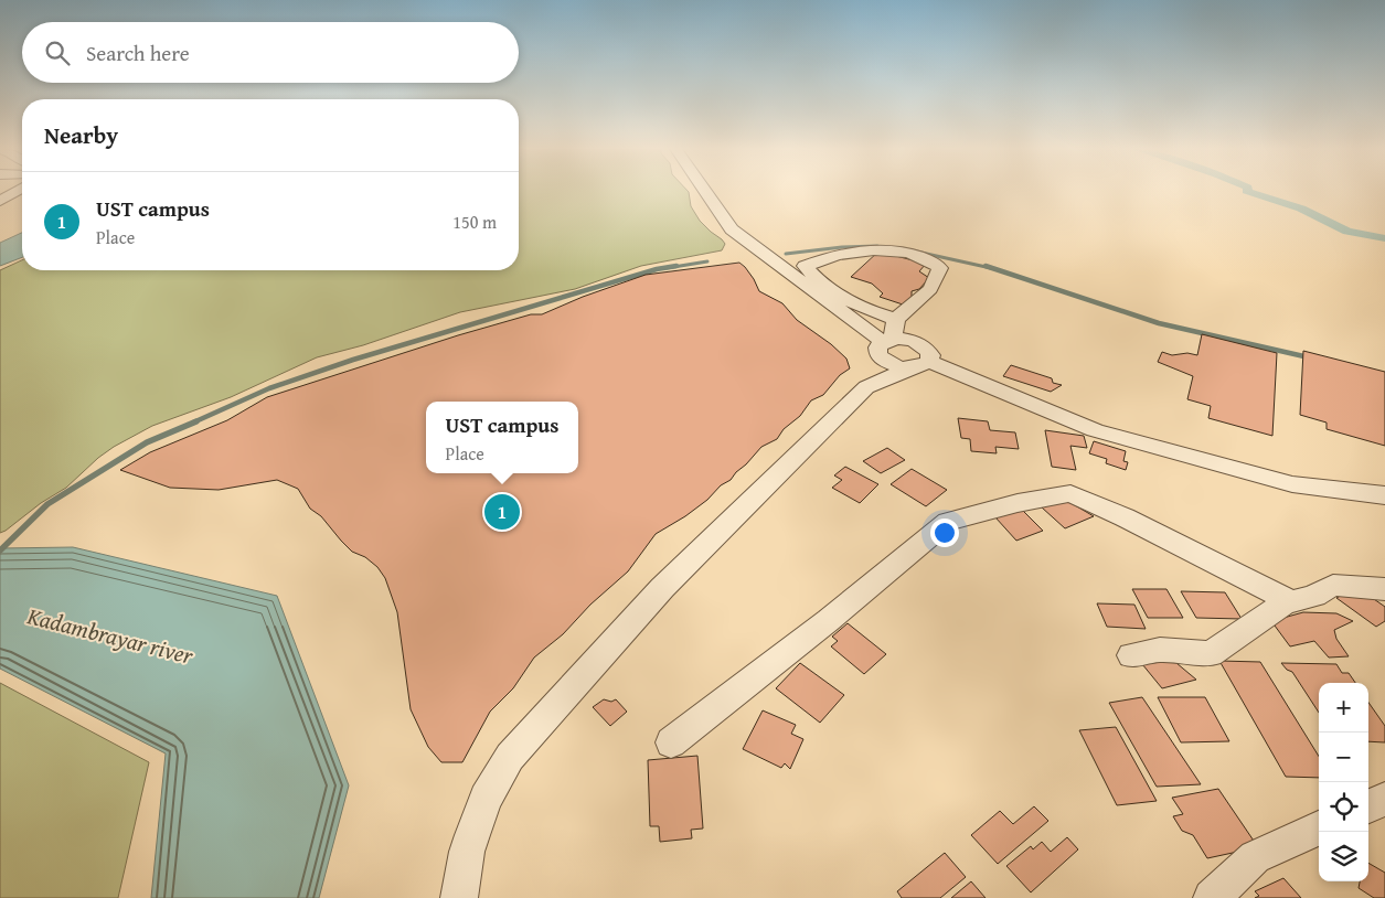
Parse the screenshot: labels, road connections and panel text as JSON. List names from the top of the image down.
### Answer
{
  "water": ["Kadambrayar river"],
  "page": {
    "search": "Search here",
    "heading": "Nearby",
    "list": [
      {
        "mark": "1",
        "name": "UST campus",
        "note": "Place",
        "value": "150 m"
      }
    ],
    "popup": ["UST campus", "Place"],
    "pins": "1",
    "map_buttons": ["+", "−"]
  }
}
